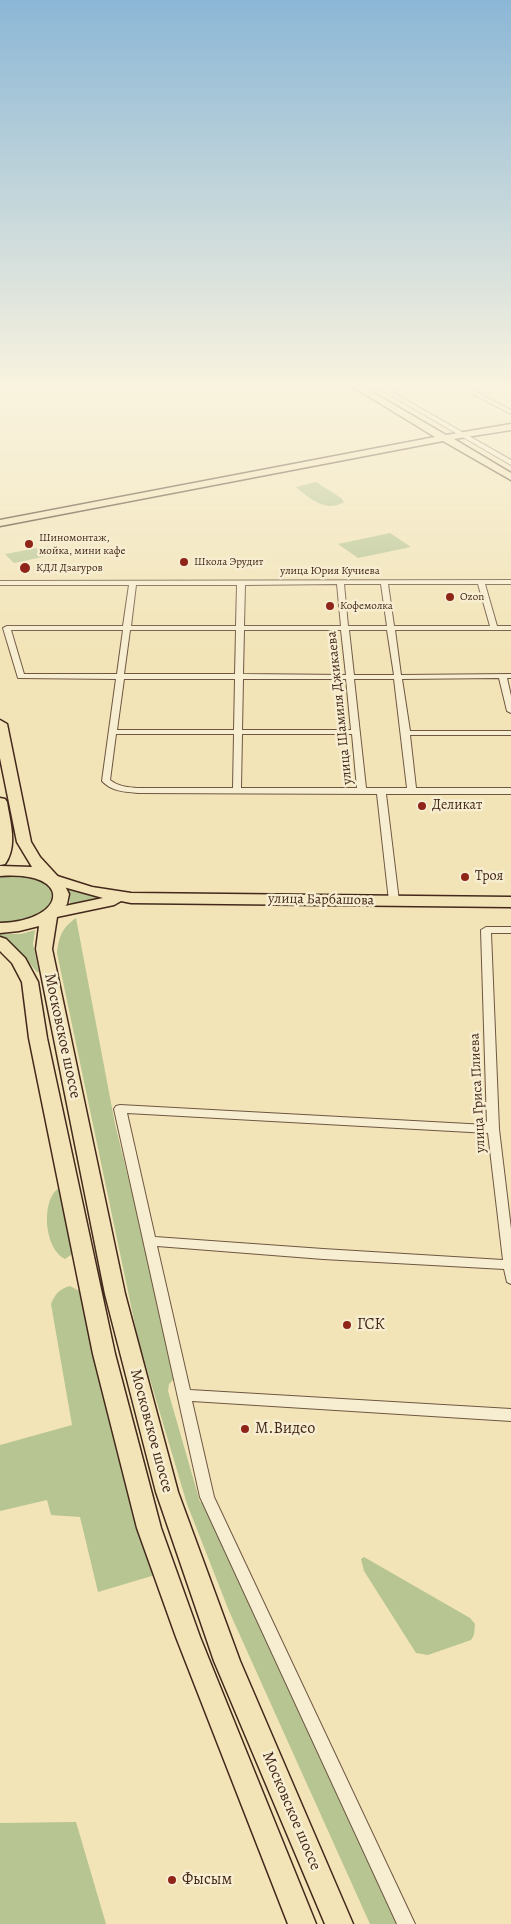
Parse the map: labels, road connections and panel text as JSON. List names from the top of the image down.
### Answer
{
  "streets": {
    "main road": ["улица Барбашова", "Московское шоссе"],
    "street": ["улица Юрия Кучиева", "улица Шамиля Джикаева", "улица Гриса Плиева"]
  },
  "crossings": [
    ["улица Юрия Кучиева", "улица Шамиля Джикаева"],
    ["улица Барбашова", "Московское шоссе"]
  ],
  "places": [
    "Шиномонтаж, мойка, мини кафе",
    "Школа Эрудит",
    "КДЛ Дзагуров",
    "Ozon",
    "Кофемолка",
    "Деликат",
    "Троя",
    "ГСК",
    "М.Видео",
    "Фысым"
  ]
}
